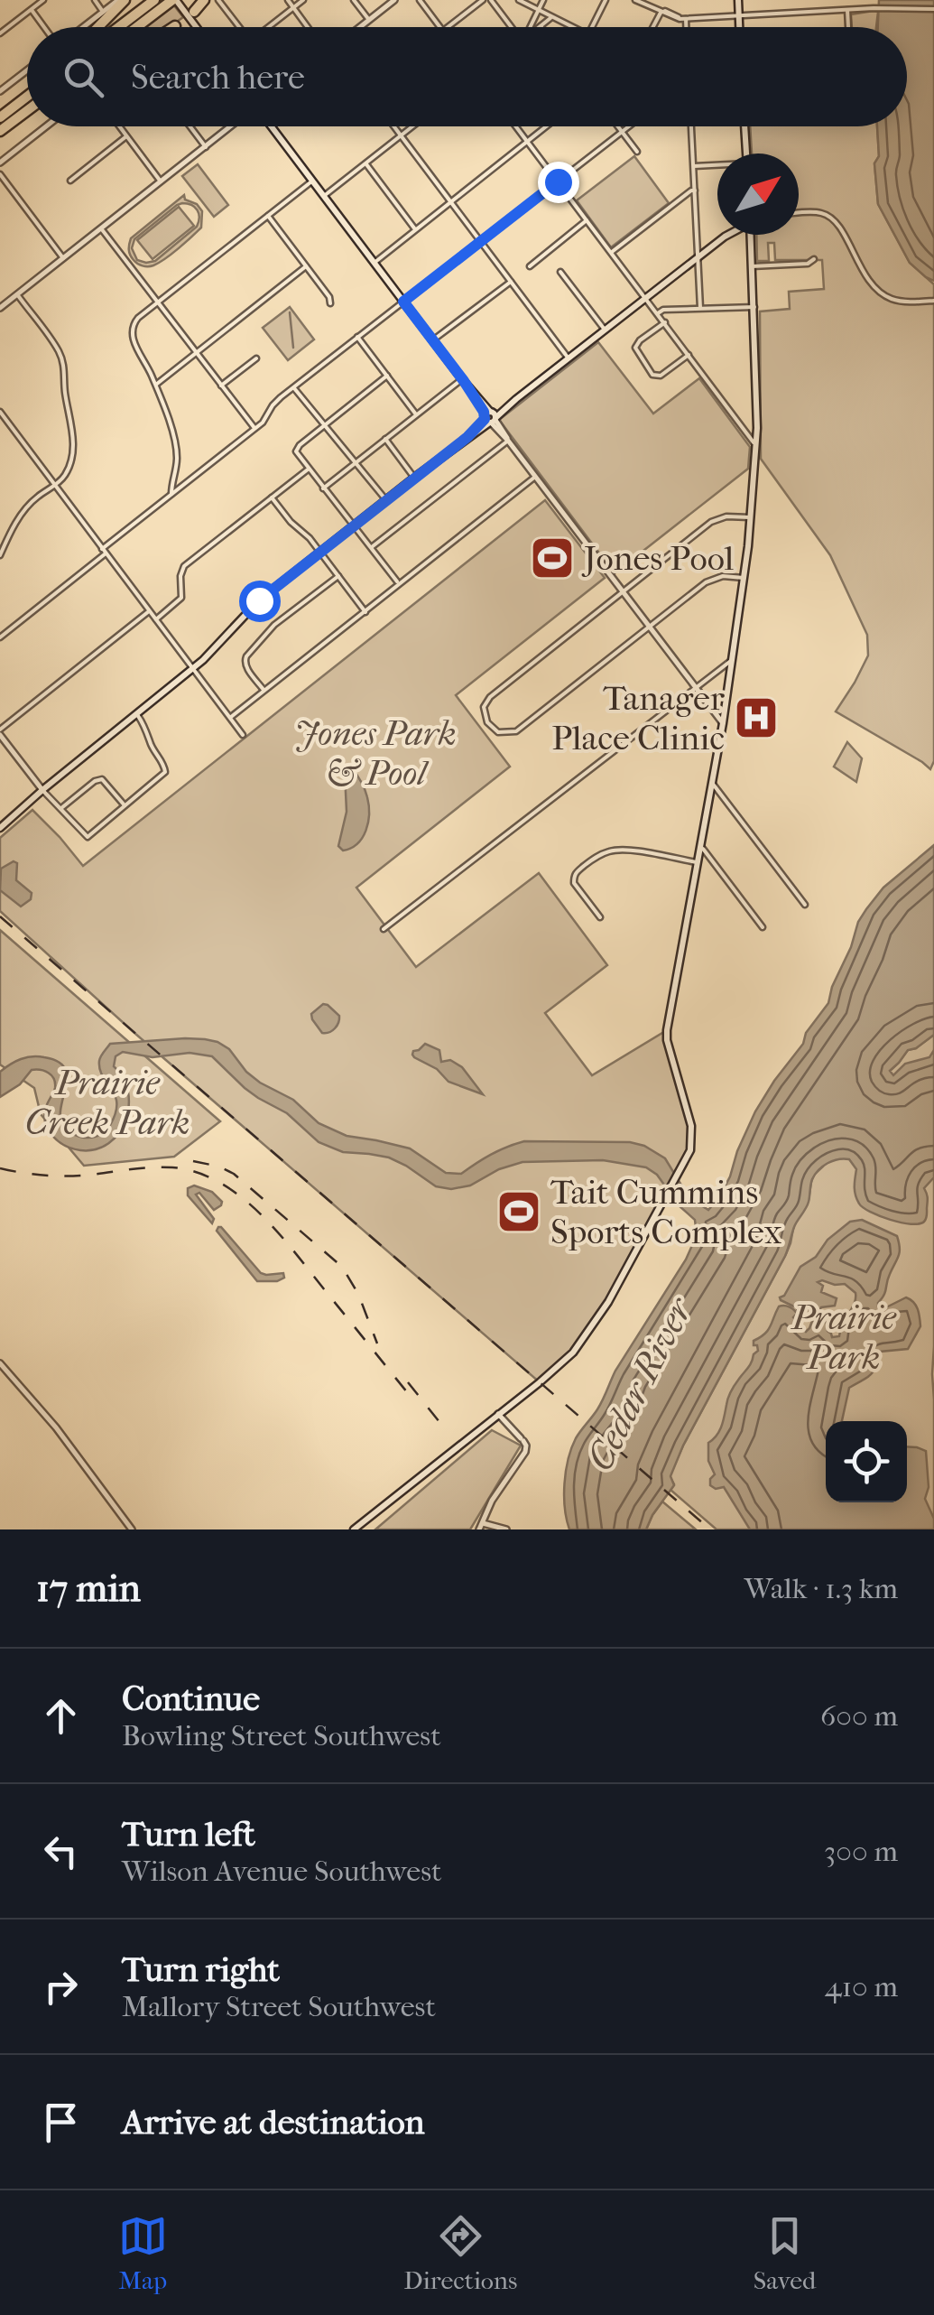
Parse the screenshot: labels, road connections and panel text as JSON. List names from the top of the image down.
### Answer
{
  "water": ["Cedar River"],
  "parks": ["Jones Park & Pool", "Prairie Creek Park", "Prairie Park"],
  "places": {
    "sports": ["Jones Pool", "Tait Cummins Sports Complex"],
    "hospital": ["Tanager Place Clinic"]
  },
  "north": "top right",
  "page": {
    "search": "Search here",
    "heading": ["17 min", "Walk · 1.3 km"],
    "list": [
      ["Continue", "Bowling Street Southwest", "600 m"],
      ["Turn left", "Wilson Avenue Southwest", "300 m"],
      ["Turn right", "Mallory Street Southwest", "410 m"],
      "Arrive at destination"
    ],
    "nav": ["Map", "Directions", "Saved"]
  }
}
